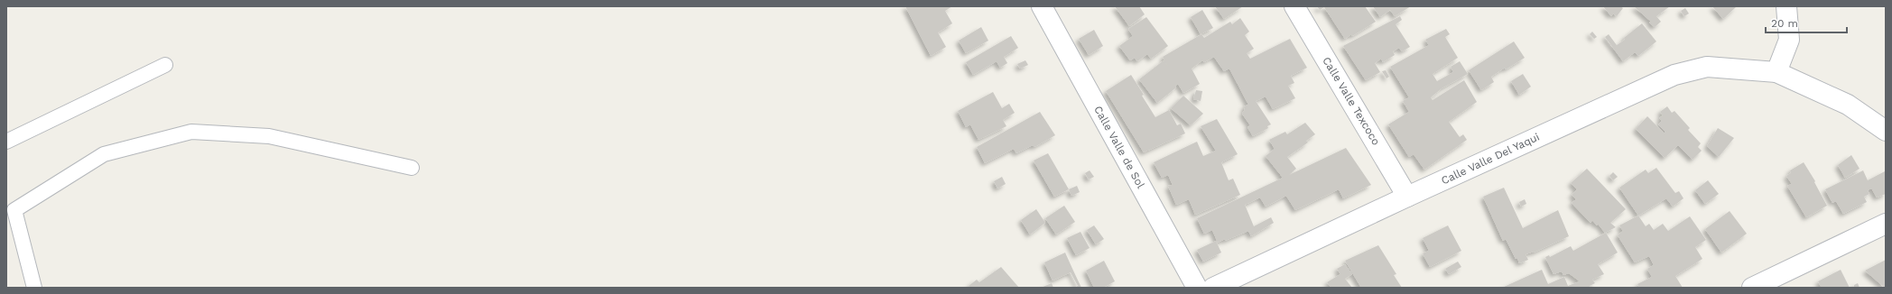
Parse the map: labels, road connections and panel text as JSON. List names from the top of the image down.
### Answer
{
  "streets": {
    "street": ["Calle Valle Texcoco", "Calle Valle de Sol", "Calle Valle Del Yaqui"]
  },
  "crossings": [
    ["Calle Valle Texcoco", "Calle Valle Del Yaqui"]
  ],
  "scale_bar": "20 m"
}
